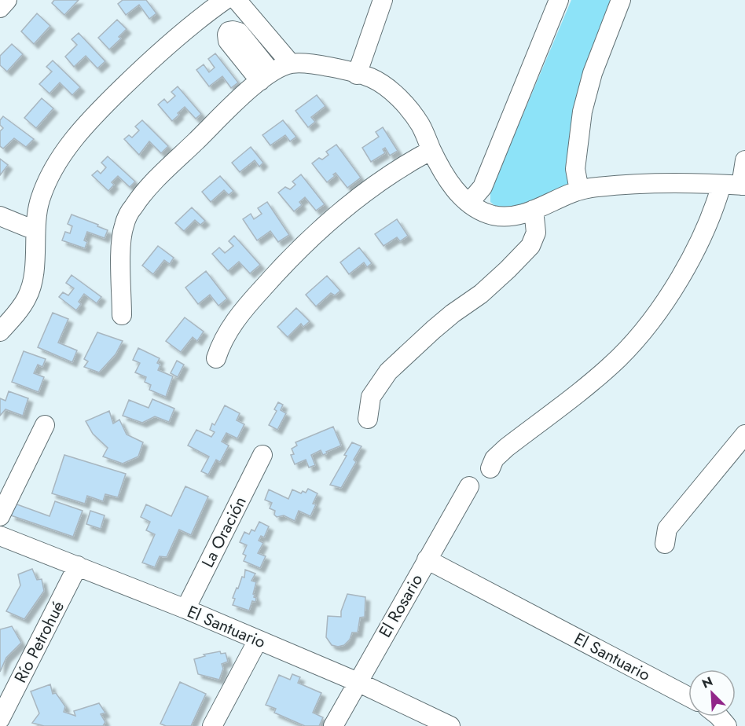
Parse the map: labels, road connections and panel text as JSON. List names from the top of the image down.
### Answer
{
  "streets": {
    "street": [
      "La Oración",
      "El Rosario",
      "El Santuario",
      "Río Petrohué"
    ]
  },
  "crossings": [
    ["La Oración", "El Santuario"],
    ["El Rosario", "El Santuario"],
    ["El Santuario", "Río Petrohué"]
  ],
  "north": "top left"
}
